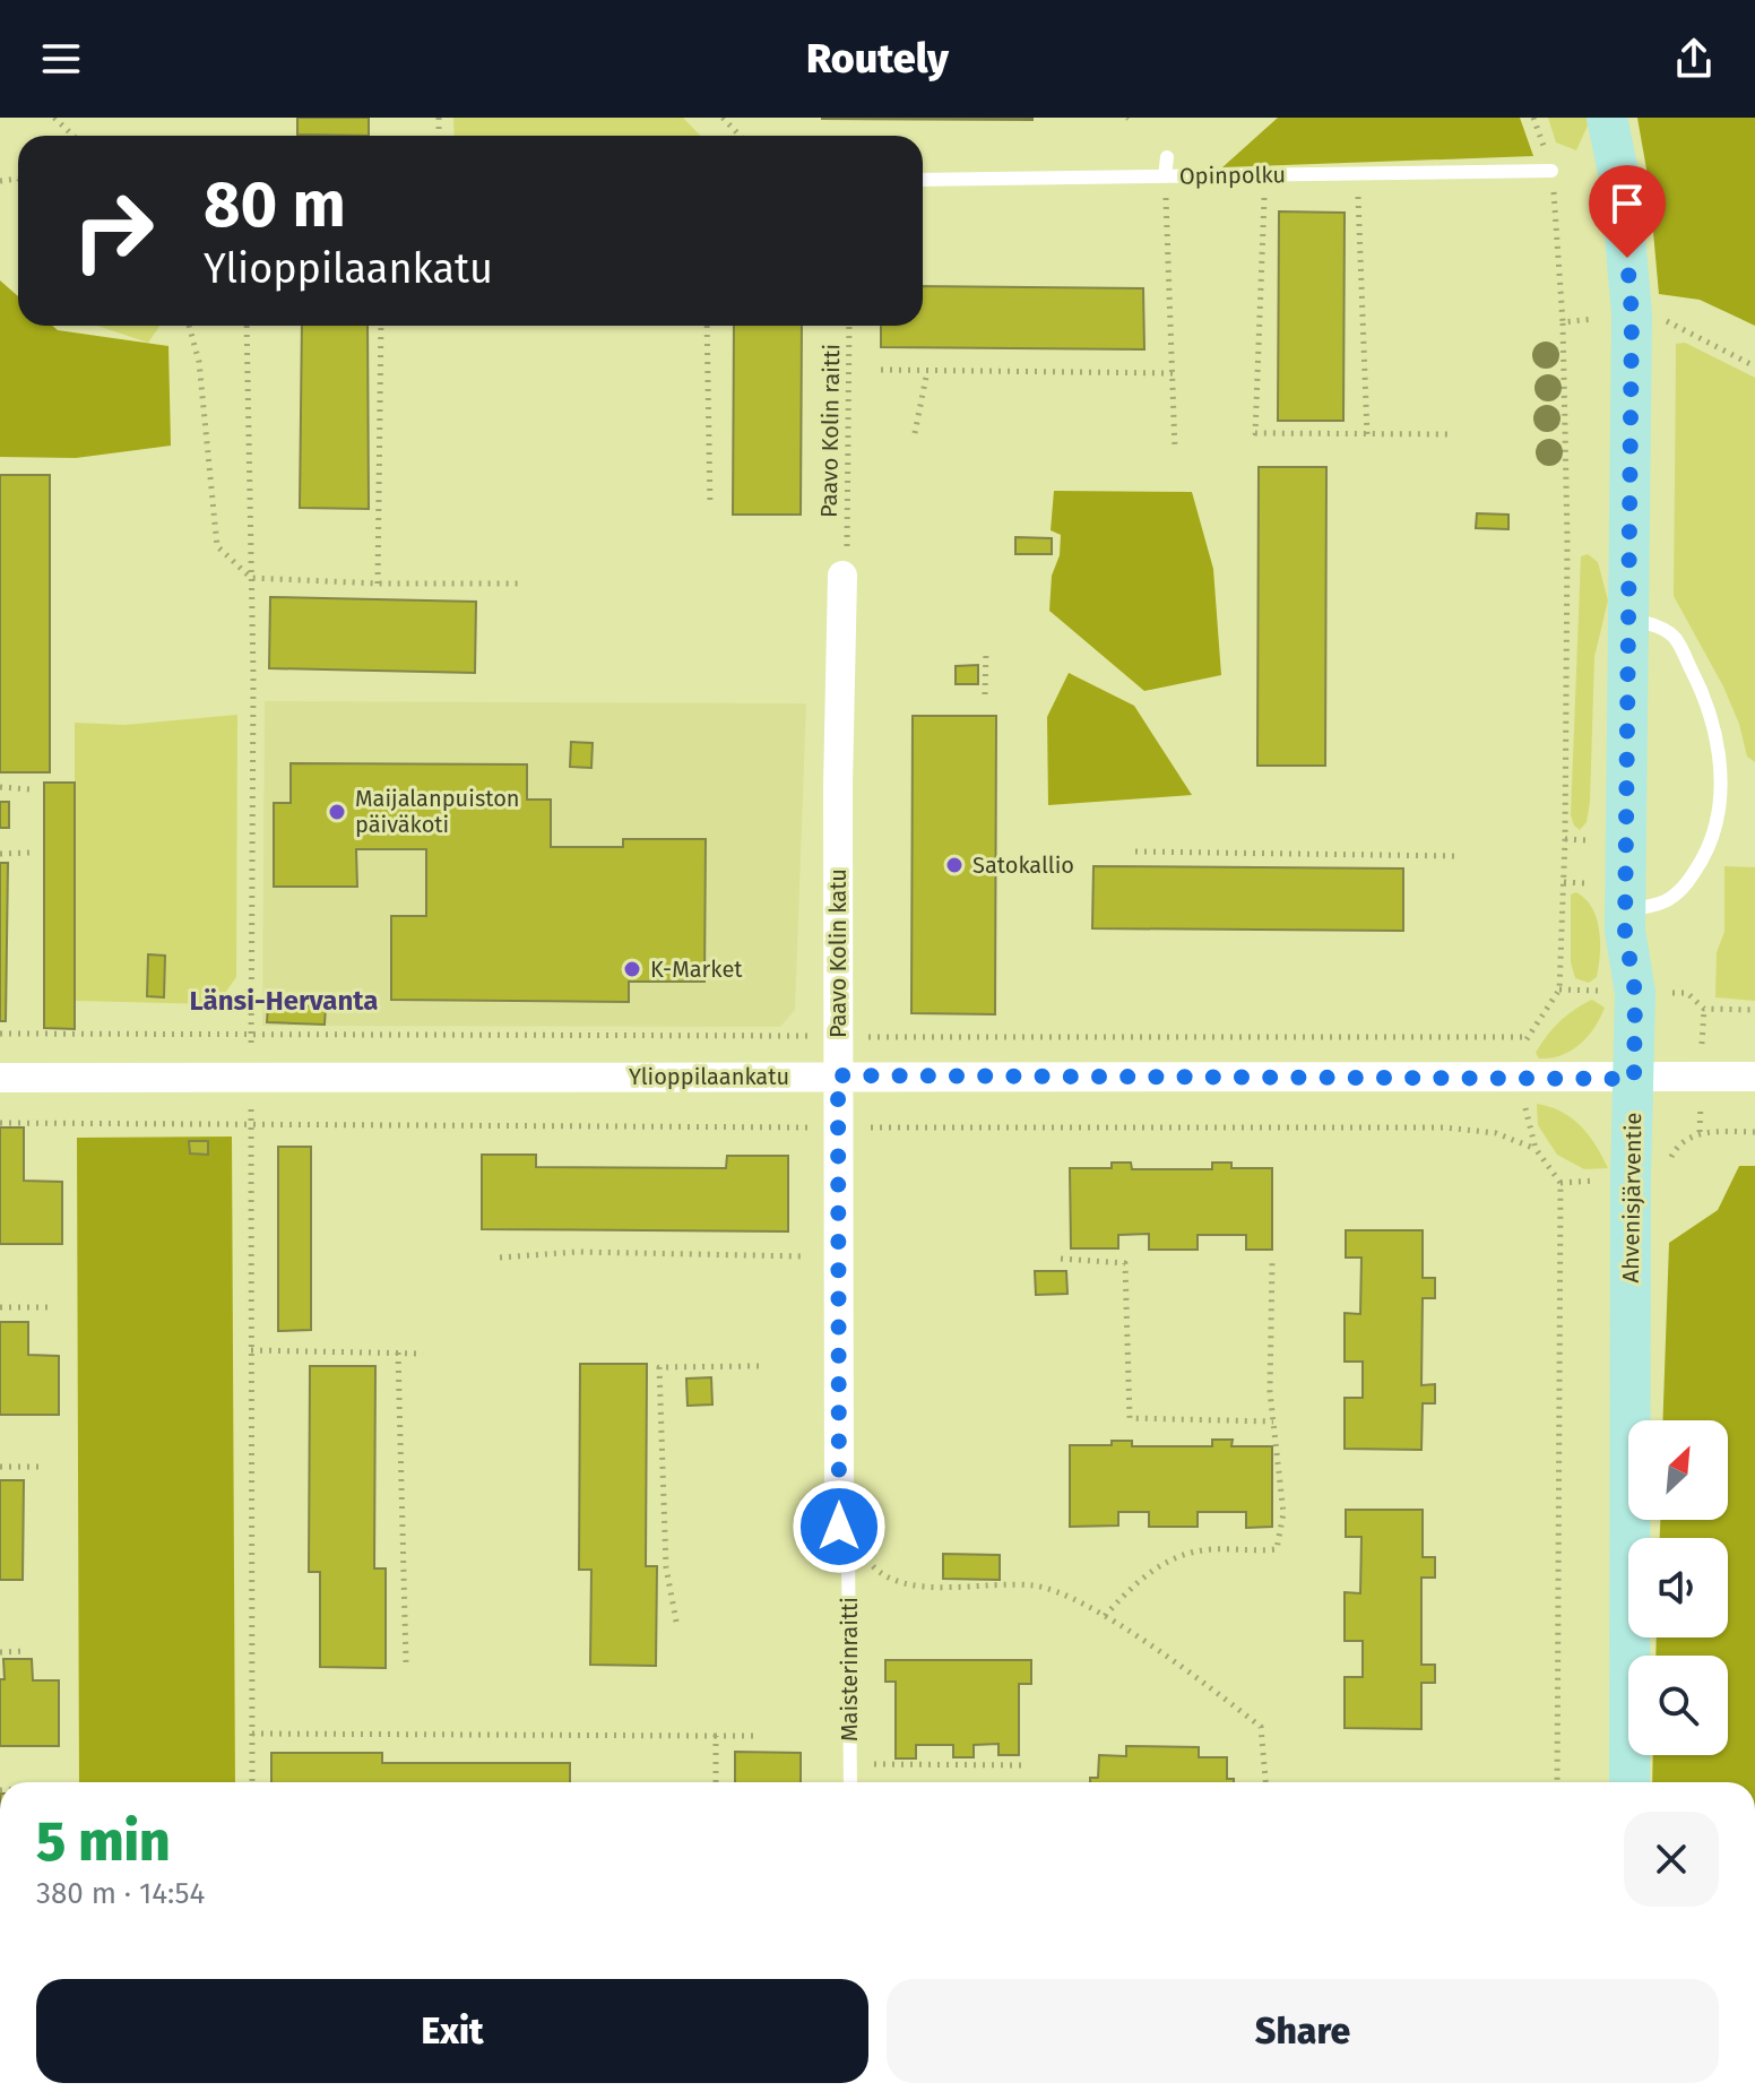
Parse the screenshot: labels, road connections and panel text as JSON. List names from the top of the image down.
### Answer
{
  "streets": {
    "main road": ["Ahvenisjärventie"],
    "street": ["Paavo Kolin katu", "Ylioppilaankatu"],
    "lane": ["Opinpolku", "Maisterinraitti"],
    "path": ["Paavo Kolin raitti"]
  },
  "crossings": [
    ["Paavo Kolin raitti", "Paavo Kolin katu"],
    ["Paavo Kolin katu", "Ylioppilaankatu"],
    ["Paavo Kolin katu", "Maisterinraitti"],
    ["Ylioppilaankatu", "Ahvenisjärventie"]
  ],
  "districts": ["Länsi-Hervanta"],
  "places": ["Maijalanpuiston päiväkoti", "Satokallio", "K-Market"],
  "north": "top right",
  "page": {
    "header": "Routely",
    "turn": ["80 m", "Ylioppilaankatu"],
    "heading": ["5 min", "380 m · 14:54"],
    "buttons": ["Exit", "Share"]
  }
}
